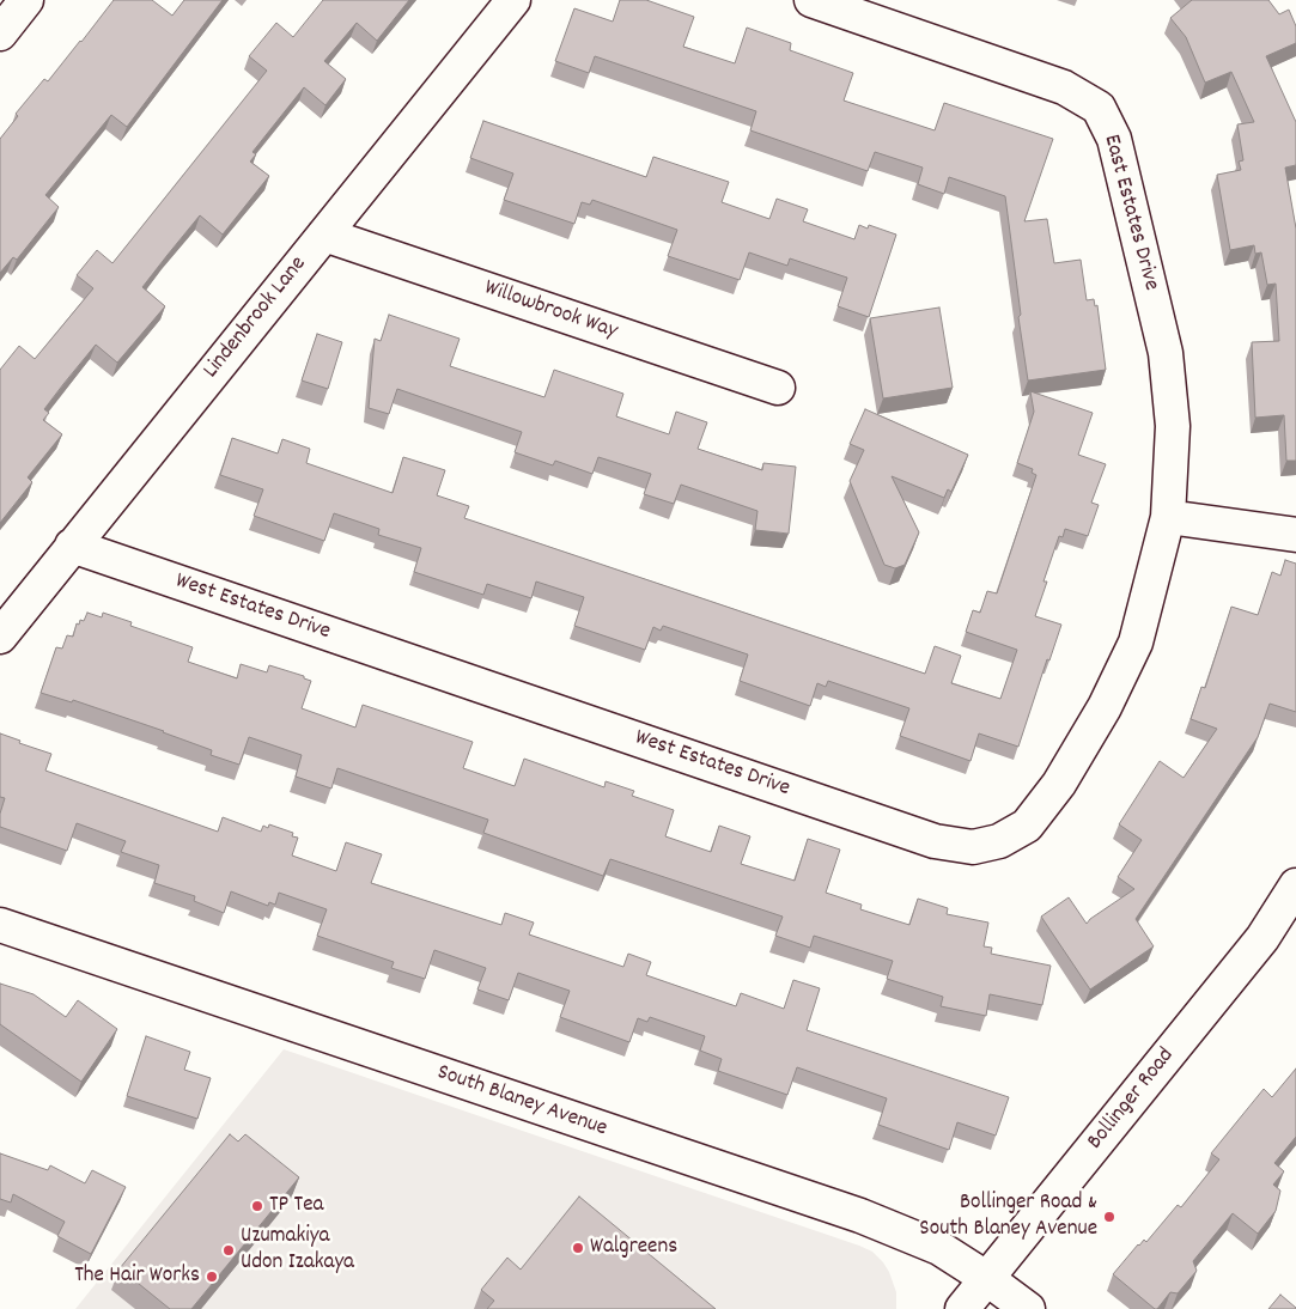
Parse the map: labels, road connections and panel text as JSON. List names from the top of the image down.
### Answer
{
  "streets": {
    "street": [
      "East Estates Drive",
      "Willowbrook Way",
      "Lindenbrook Lane",
      "West Estates Drive",
      "Bollinger Road",
      "South Blaney Avenue"
    ]
  },
  "crossings": [
    ["East Estates Drive", "West Estates Drive"],
    ["Willowbrook Way", "Lindenbrook Lane"],
    ["Lindenbrook Lane", "West Estates Drive"],
    ["Bollinger Road", "South Blaney Avenue"]
  ],
  "places": [
    "TP Tea",
    "Bollinger Road & South Blaney Avenue",
    "Walgreens",
    "Uzumakiya Udon Izakaya",
    "The Hair Works"
  ]
}
